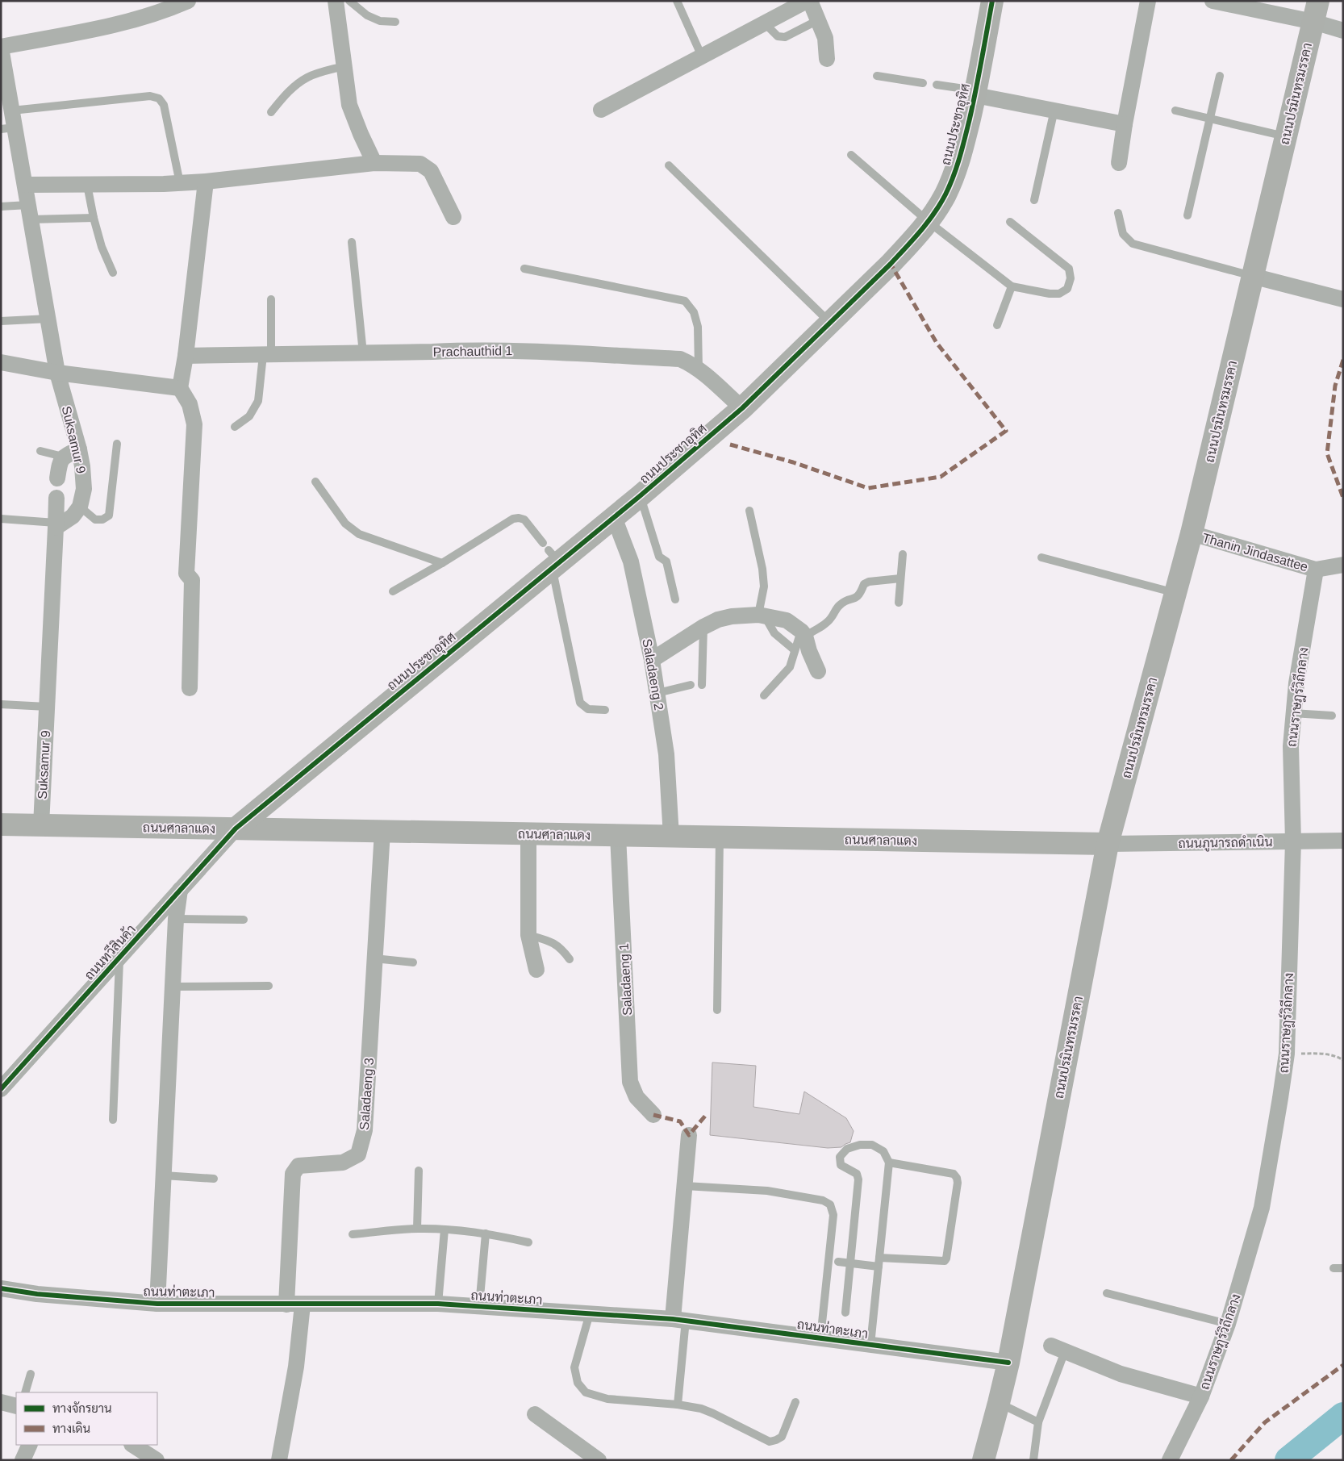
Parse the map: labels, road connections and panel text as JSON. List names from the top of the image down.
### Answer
{
  "streets": {
    "main road": ["ถนนปรมินทรมรรคา", "ถนนประชาอุทิศ", "ถนนศาลาแดง"],
    "street": [
      "Prachauthid 1",
      "Suksamur 9",
      "Thanin Jindasattee",
      "Saladaeng 2",
      "ถนนราษฎร์วิถีกลาง",
      "ถนนภูนารถดำเนิน",
      "ถนนทวีสินค้า",
      "Saladaeng 1",
      "Saladaeng 3",
      "ถนนท่าตะเภา"
    ]
  },
  "crossings": [
    ["ถนนปรมินทรมรรคา", "Thanin Jindasattee"],
    ["ถนนปรมินทรมรรคา", "ถนนศาลาแดง"],
    ["ถนนปรมินทรมรรคา", "ถนนภูนารถดำเนิน"],
    ["ถนนปรมินทรมรรคา", "ถนนท่าตะเภา"],
    ["ถนนประชาอุทิศ", "Prachauthid 1"],
    ["ถนนประชาอุทิศ", "Saladaeng 2"],
    ["ถนนประชาอุทิศ", "ถนนศาลาแดง"],
    ["ถนนประชาอุทิศ", "ถนนทวีสินค้า"],
    ["Suksamur 9", "ถนนศาลาแดง"],
    ["Thanin Jindasattee", "ถนนราษฎร์วิถีกลาง"],
    ["Saladaeng 2", "ถนนศาลาแดง"],
    ["ถนนราษฎร์วิถีกลาง", "ถนนภูนารถดำเนิน"],
    ["ถนนศาลาแดง", "ถนนภูนารถดำเนิน"],
    ["ถนนศาลาแดง", "ถนนทวีสินค้า"],
    ["ถนนศาลาแดง", "Saladaeng 1"],
    ["ถนนศาลาแดง", "Saladaeng 3"],
    ["Saladaeng 3", "ถนนท่าตะเภา"]
  ],
  "legend": ["ทางจักรยาน", "ทางเดิน"]
}
